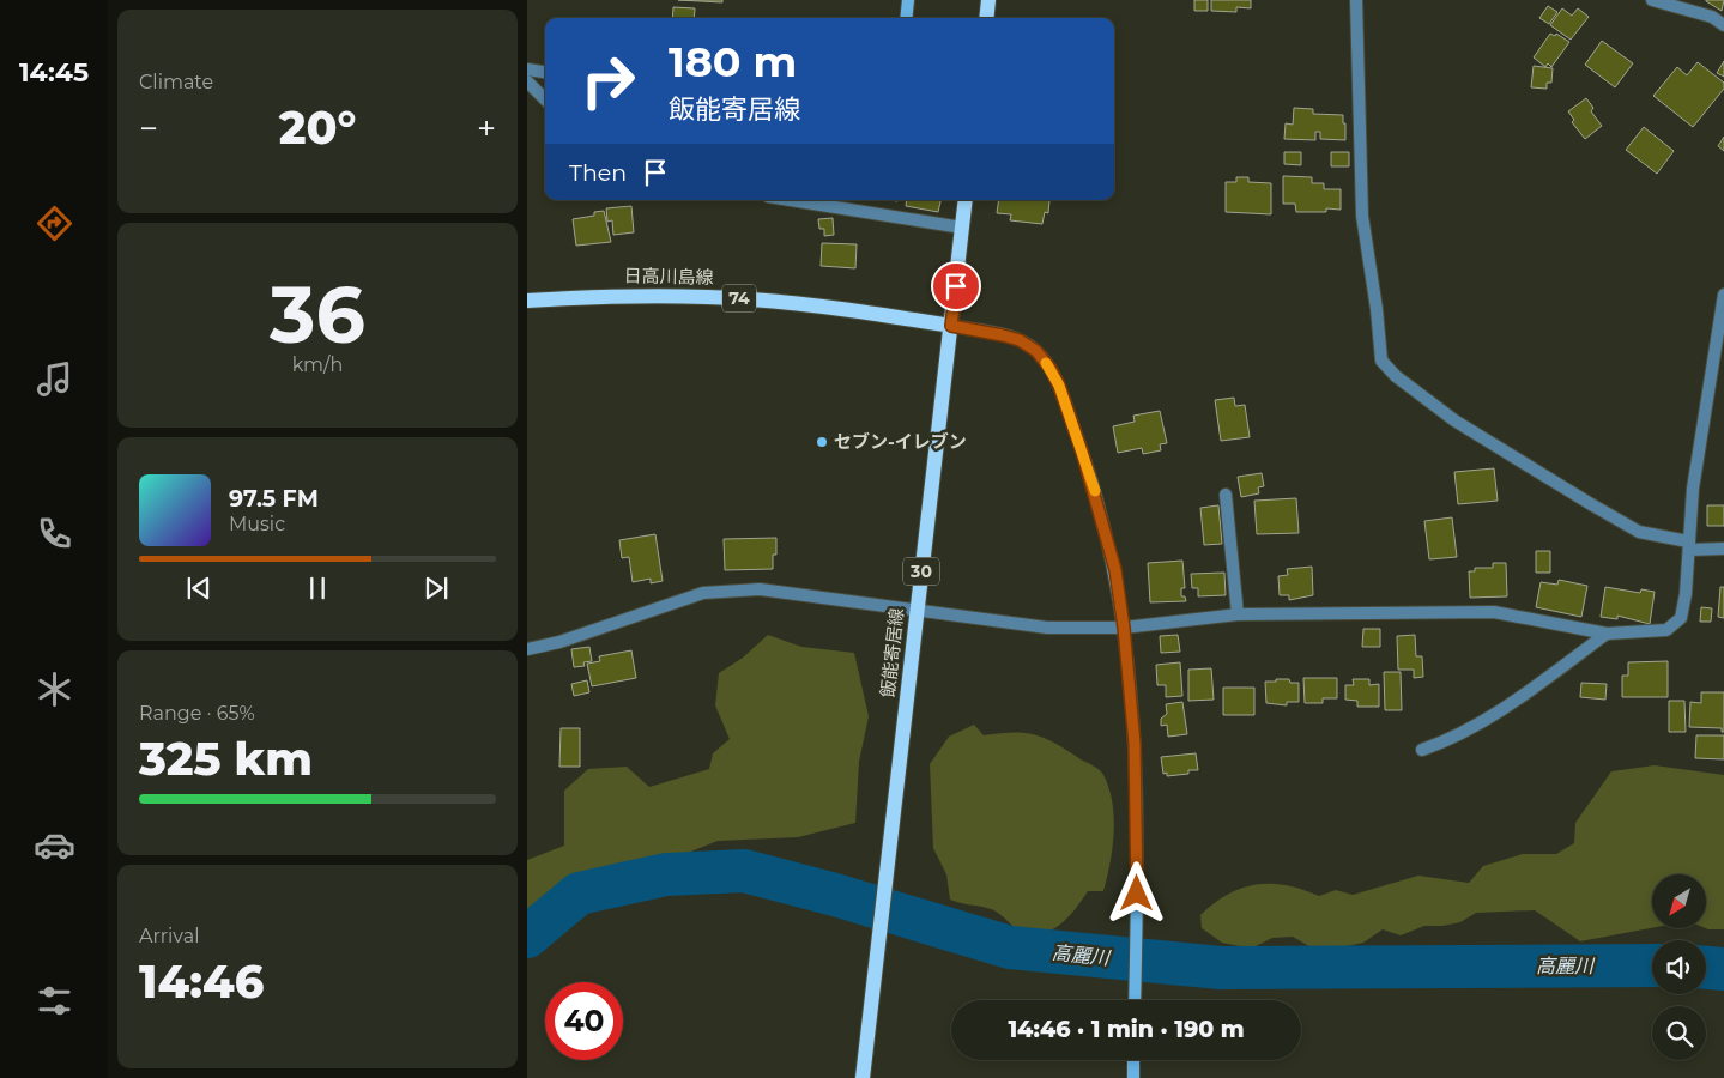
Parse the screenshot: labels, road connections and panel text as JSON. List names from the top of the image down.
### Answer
{
  "streets": {
    "main road": [
      "日高川島線",
      "74",
      "30",
      "飯能寄居線"
    ]
  },
  "crossings": [
    ["日高川島線", "飯能寄居線"]
  ],
  "water": ["高麗川"],
  "places": ["セブン-イレブン"],
  "north": "bottom left",
  "page": {
    "tabs": "14:45",
    "tile": [
      "Climate",
      ["36", "km/h"],
      ["Range · 65%", "325 km"],
      ["Arrival", "14:46"]
    ],
    "turn": ["180 m", "飯能寄居線"],
    "heat": ["−", "20°", "+"],
    "then": "Then",
    "song": ["97.5 FM", "Music"],
    "limit": "40",
    "trip": "14:46 · 1 min · 190 m"
  }
}
